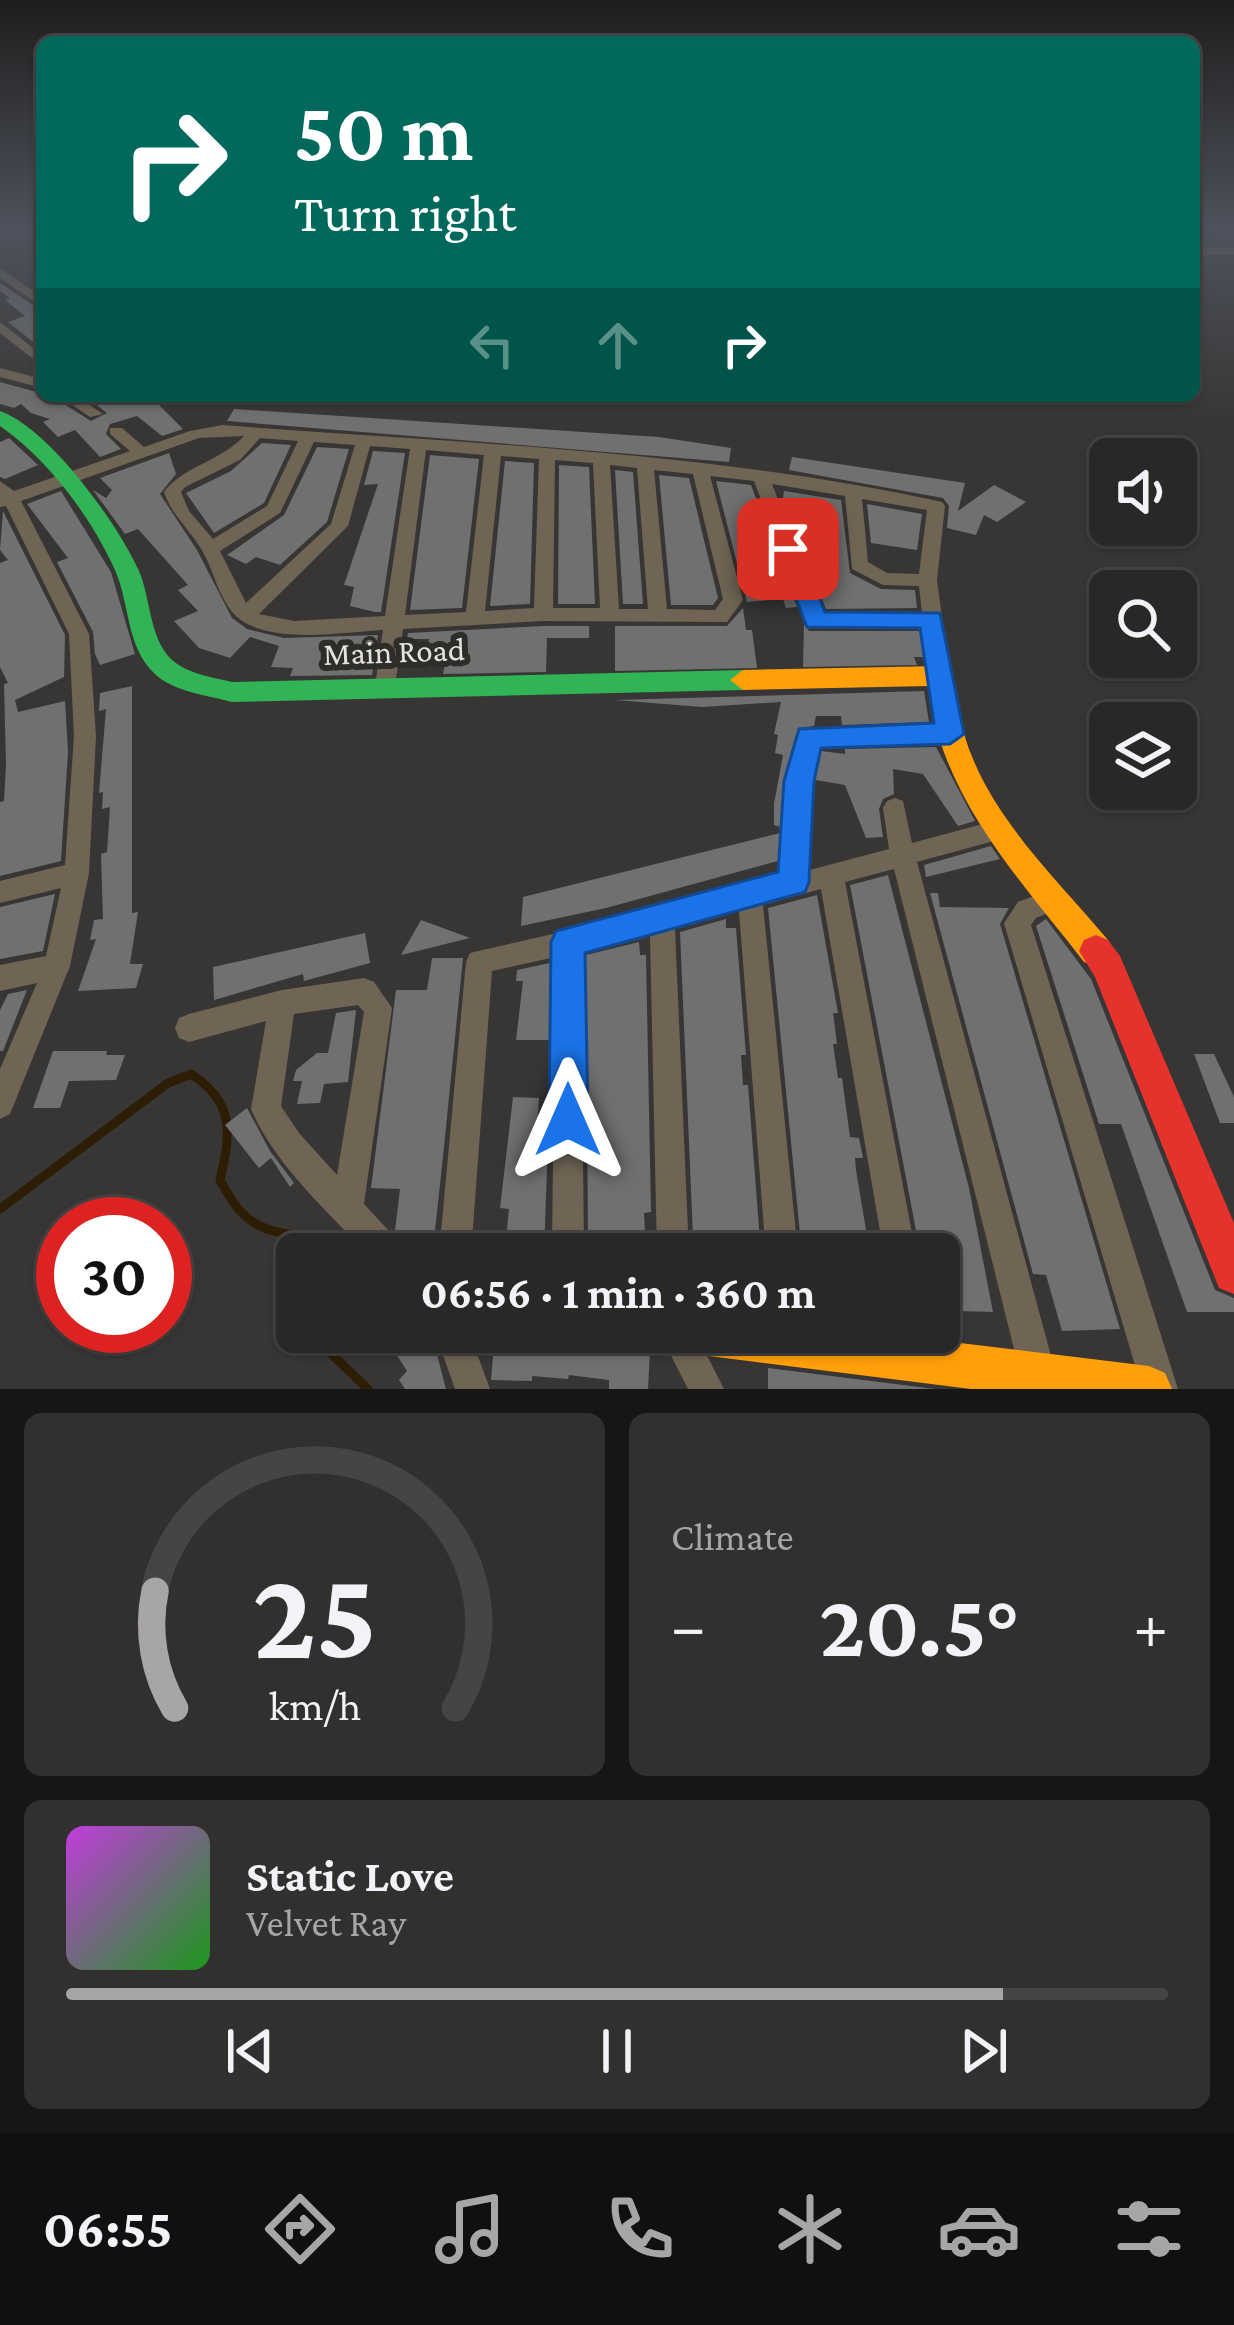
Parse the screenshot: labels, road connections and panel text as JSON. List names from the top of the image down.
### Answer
{
  "streets": {
    "street": ["Main Road"]
  },
  "page": {
    "turn": ["50 m", "Turn right"],
    "limit": "30",
    "trip": "06:56 · 1 min · 360 m",
    "tile": "Climate",
    "heat": ["−", "20.5°", "+"],
    "song": ["Static Love", "Velvet Ray"],
    "tabs": "06:55",
    "gauge": ["25", "km/h"]
  }
}
